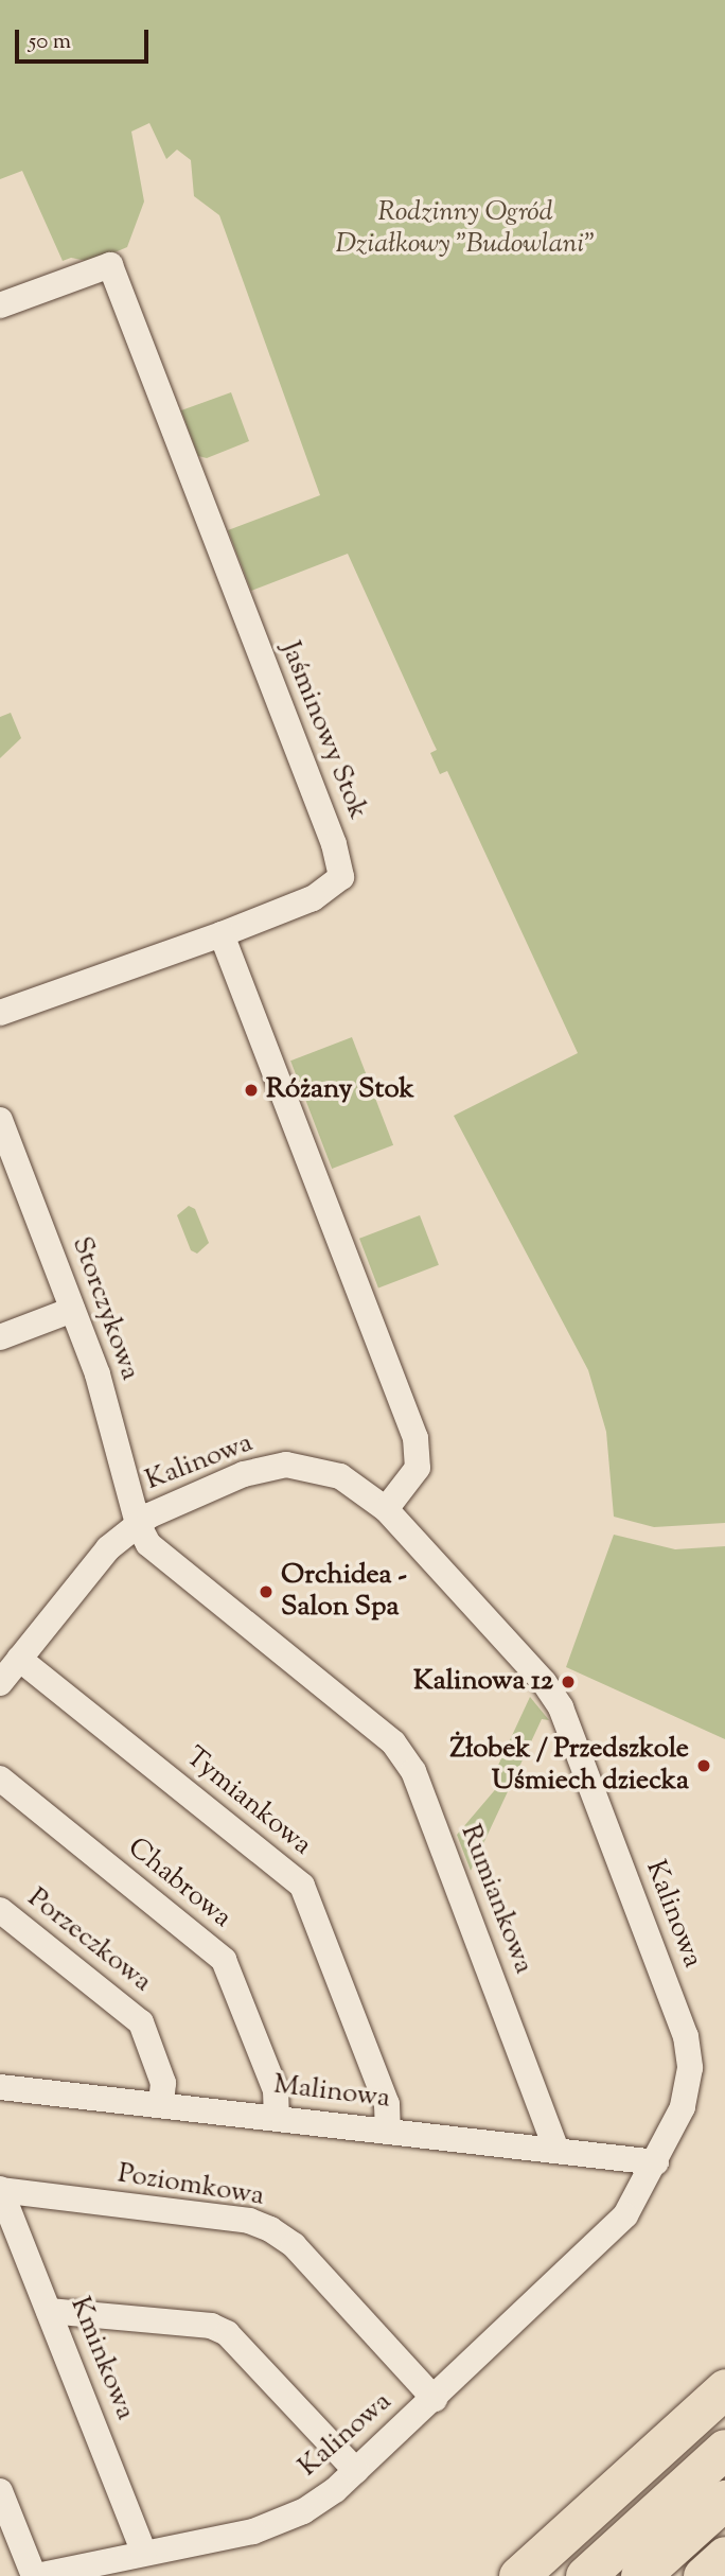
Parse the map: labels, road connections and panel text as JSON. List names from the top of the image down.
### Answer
{
  "streets": {
    "street": [
      "Jaśminowy Stok",
      "Storczykowa",
      "Kalinowa",
      "Tymiankowa",
      "Chabrowa",
      "Rumiankowa",
      "Porzeczkowa",
      "Malinowa",
      "Poziomkowa",
      "Kminkowa"
    ]
  },
  "crossings": [
    ["Storczykowa", "Kalinowa"],
    ["Storczykowa", "Rumiankowa"],
    ["Kalinowa", "Tymiankowa"],
    ["Kalinowa", "Rumiankowa"],
    ["Kalinowa", "Malinowa"],
    ["Kalinowa", "Poziomkowa"],
    ["Kalinowa", "Kminkowa"],
    ["Tymiankowa", "Malinowa"],
    ["Chabrowa", "Malinowa"],
    ["Rumiankowa", "Malinowa"],
    ["Porzeczkowa", "Malinowa"],
    ["Poziomkowa", "Kminkowa"]
  ],
  "parks": ["Rodzinny Ogród Działkowy \"Budowlani\""],
  "places": [
    "Różany Stok",
    "Orchidea - Salon Spa",
    "Kalinowa 12",
    "Żłobek / Przedszkole Uśmiech dziecka"
  ],
  "scale_bar": "50 m"
}
